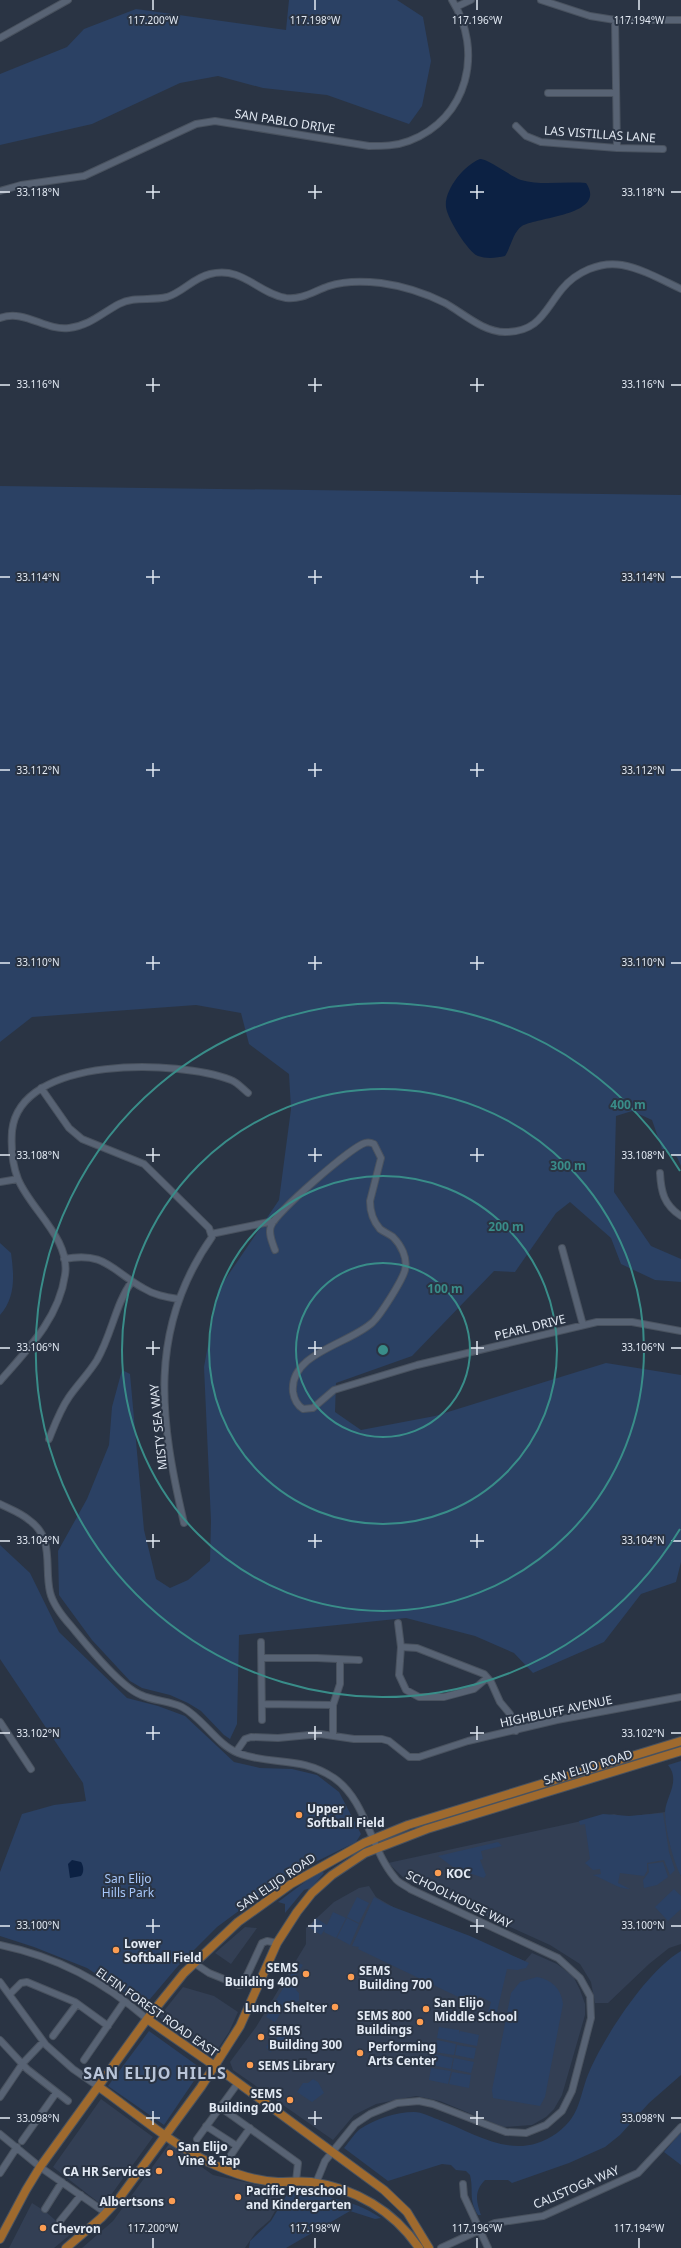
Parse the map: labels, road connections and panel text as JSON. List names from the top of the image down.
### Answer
{
  "streets": {
    "main road": ["SAN ELIJO ROAD", "ELFIN FOREST ROAD EAST"],
    "street": [
      "SAN PABLO DRIVE",
      "LAS VISTILLAS LANE",
      "PEARL DRIVE",
      "MISTY SEA WAY",
      "HIGHBLUFF AVENUE",
      "SCHOOLHOUSE WAY",
      "CALISTOGA WAY"
    ]
  },
  "crossings": [
    ["HIGHBLUFF AVENUE", "SCHOOLHOUSE WAY"],
    ["SAN ELIJO ROAD", "SCHOOLHOUSE WAY"],
    ["SAN ELIJO ROAD", "ELFIN FOREST ROAD EAST"],
    ["SCHOOLHOUSE WAY", "ELFIN FOREST ROAD EAST"]
  ],
  "districts": ["SAN ELIJO HILLS"],
  "parks": ["San Elijo Hills Park"],
  "places": [
    "Upper Softball Field",
    "KOC",
    "Lower Softball Field",
    "SEMS Building 400",
    "SEMS Building 700",
    "Lunch Shelter",
    "San Elijo Middle School",
    "SEMS 800 Buildings",
    "SEMS Building 300",
    "Performing Arts Center",
    "SEMS Library",
    "SEMS Building 200",
    "San Elijo Vine & Tap",
    "CA HR Services",
    "Pacific Preschool and Kindergarten",
    "Albertsons",
    "Chevron"
  ],
  "coordinates": [
    "117.200°W",
    "117.198°W",
    "117.196°W",
    "117.194°W",
    "33.118°N",
    "33.116°N",
    "33.114°N",
    "33.112°N",
    "33.110°N",
    "33.108°N",
    "33.106°N",
    "33.104°N",
    "33.102°N",
    "33.100°N",
    "33.098°N"
  ],
  "rings": [
    "400 m",
    "300 m",
    "200 m",
    "100 m"
  ]
}
